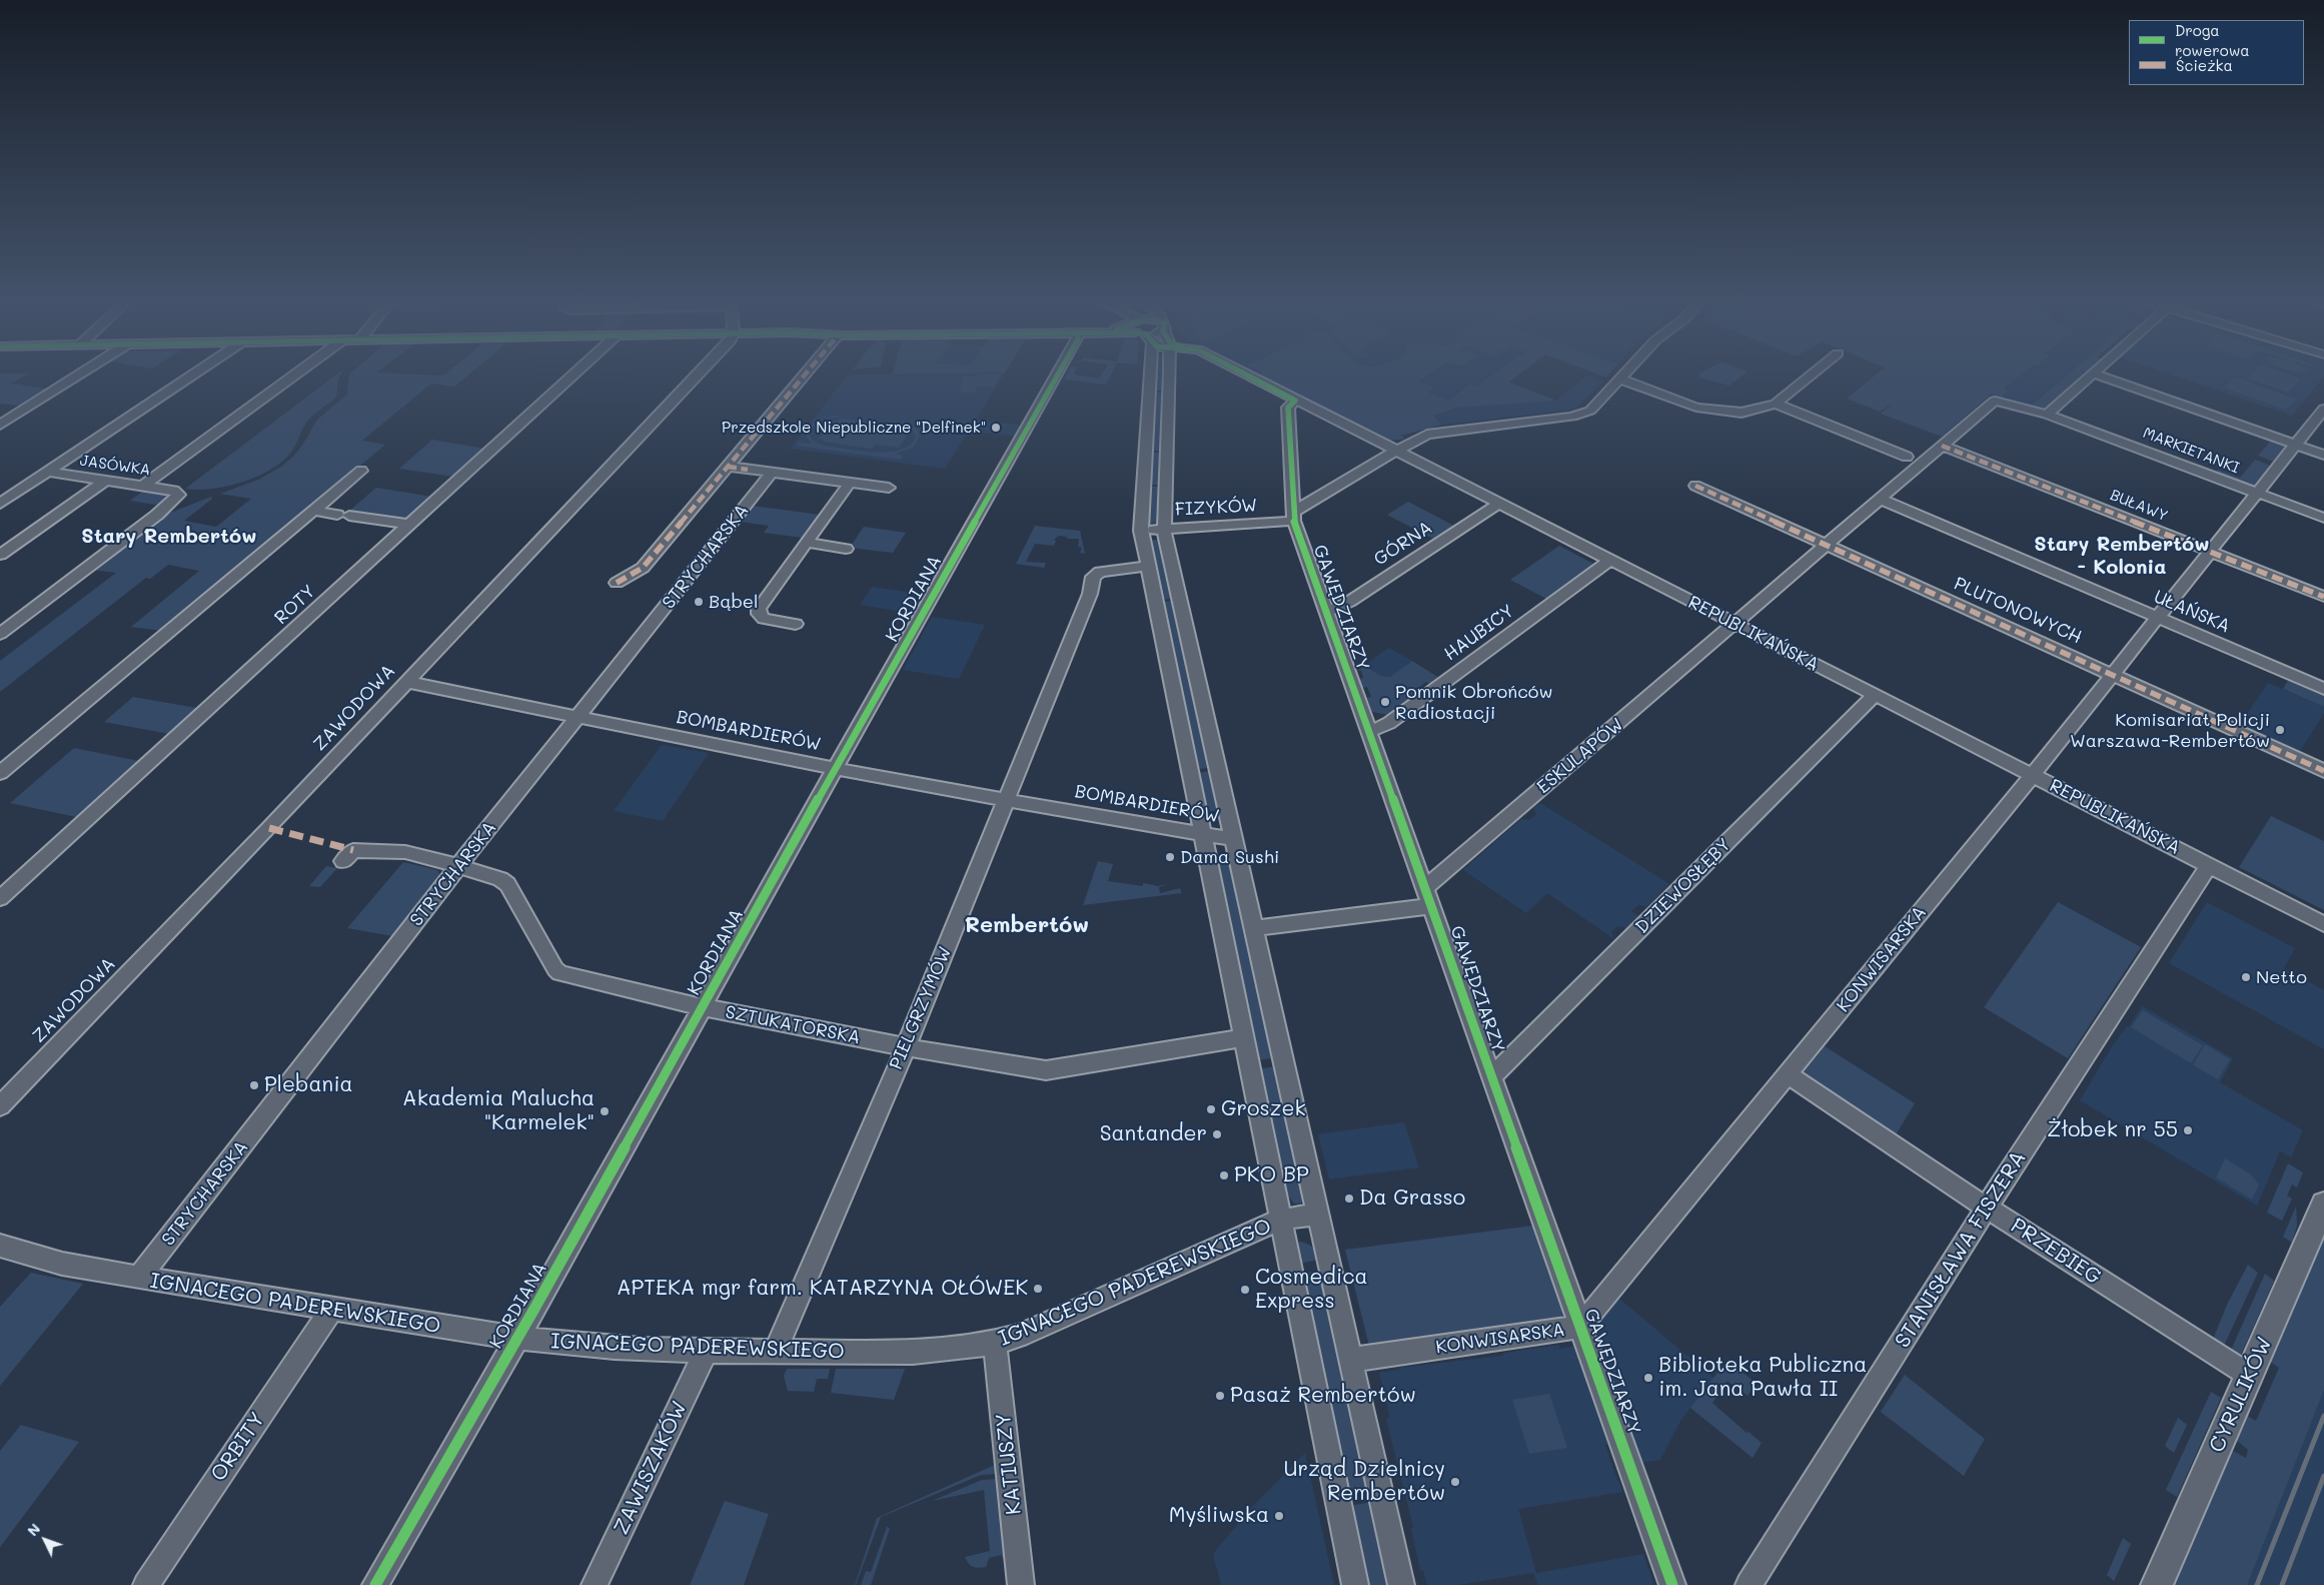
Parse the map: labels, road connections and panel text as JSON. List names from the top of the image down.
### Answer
{
  "streets": {
    "main road": ["CYRULIKÓW"],
    "street": [
      "MARKIETANKI",
      "JASÓWKA",
      "BUŁAWY",
      "FIZYKÓW",
      "GÓRNA",
      "STRYCHARSKA",
      "KORDIANA",
      "ROTY",
      "GAWĘDZIARZY",
      "PLUTONOWYCH",
      "UŁAŃSKA",
      "HAUBICY",
      "REPUBLIKAŃSKA",
      "ZAWODOWA",
      "BOMBARDIERÓW",
      "ESKULAPÓW",
      "DZIEWOSŁĘBY",
      "KONWISARSKA",
      "PIELGRZYMÓW",
      "SZTUKATORSKA",
      "STANISŁAWA FISZERA",
      "PRZEBIEG",
      "IGNACEGO PADEREWSKIEGO",
      "ORBITY",
      "KATIUSZY",
      "ZAWISZAKÓW"
    ]
  },
  "crossings": [
    ["MARKIETANKI", "KONWISARSKA"],
    ["BUŁAWY", "KONWISARSKA"],
    ["FIZYKÓW", "GAWĘDZIARZY"],
    ["FIZYKÓW", "REPUBLIKAŃSKA"],
    ["GÓRNA", "GAWĘDZIARZY"],
    ["GÓRNA", "REPUBLIKAŃSKA"],
    ["STRYCHARSKA", "BOMBARDIERÓW"],
    ["STRYCHARSKA", "SZTUKATORSKA"],
    ["STRYCHARSKA", "IGNACEGO PADEREWSKIEGO"],
    ["KORDIANA", "BOMBARDIERÓW"],
    ["KORDIANA", "SZTUKATORSKA"],
    ["KORDIANA", "IGNACEGO PADEREWSKIEGO"],
    ["GAWĘDZIARZY", "HAUBICY"],
    ["GAWĘDZIARZY", "REPUBLIKAŃSKA"],
    ["GAWĘDZIARZY", "ESKULAPÓW"],
    ["GAWĘDZIARZY", "DZIEWOSŁĘBY"],
    ["GAWĘDZIARZY", "KONWISARSKA"],
    ["PLUTONOWYCH", "KONWISARSKA"],
    ["UŁAŃSKA", "KONWISARSKA"],
    ["HAUBICY", "REPUBLIKAŃSKA"],
    ["REPUBLIKAŃSKA", "ESKULAPÓW"],
    ["REPUBLIKAŃSKA", "DZIEWOSŁĘBY"],
    ["REPUBLIKAŃSKA", "KONWISARSKA"],
    ["REPUBLIKAŃSKA", "STANISŁAWA FISZERA"],
    ["ZAWODOWA", "BOMBARDIERÓW"],
    ["BOMBARDIERÓW", "PIELGRZYMÓW"],
    ["KONWISARSKA", "PRZEBIEG"],
    ["PIELGRZYMÓW", "SZTUKATORSKA"],
    ["PIELGRZYMÓW", "IGNACEGO PADEREWSKIEGO"],
    ["STANISŁAWA FISZERA", "PRZEBIEG"],
    ["PRZEBIEG", "CYRULIKÓW"],
    ["IGNACEGO PADEREWSKIEGO", "ORBITY"],
    ["IGNACEGO PADEREWSKIEGO", "KATIUSZY"],
    ["IGNACEGO PADEREWSKIEGO", "ZAWISZAKÓW"]
  ],
  "districts": ["Stary Rembertów", "Stary Rembertów - Kolonia", "Rembertów"],
  "places": [
    "Przedszkole Niepubliczne \"Delfinek\"",
    "Bąbel",
    "Pomnik Obrońców Radiostacji",
    "Komisariat Policji Warszawa-Rembertów",
    "Dama Sushi",
    "Netto",
    "Plebania",
    "Groszek",
    "Akademia Malucha \"Karmelek\"",
    "Żłobek nr 55",
    "Santander",
    "PKO BP",
    "Da Grasso",
    "APTEKA mgr farm. KATARZYNA OŁÓWEK",
    "Cosmedica Express",
    "Biblioteka Publiczna im. Jana Pawła II",
    "Pasaż Rembertów",
    "Urząd Dzielnicy Rembertów",
    "Myśliwska"
  ],
  "legend": ["Droga rowerowa", "Ścieżka"],
  "north": "top left"
}
